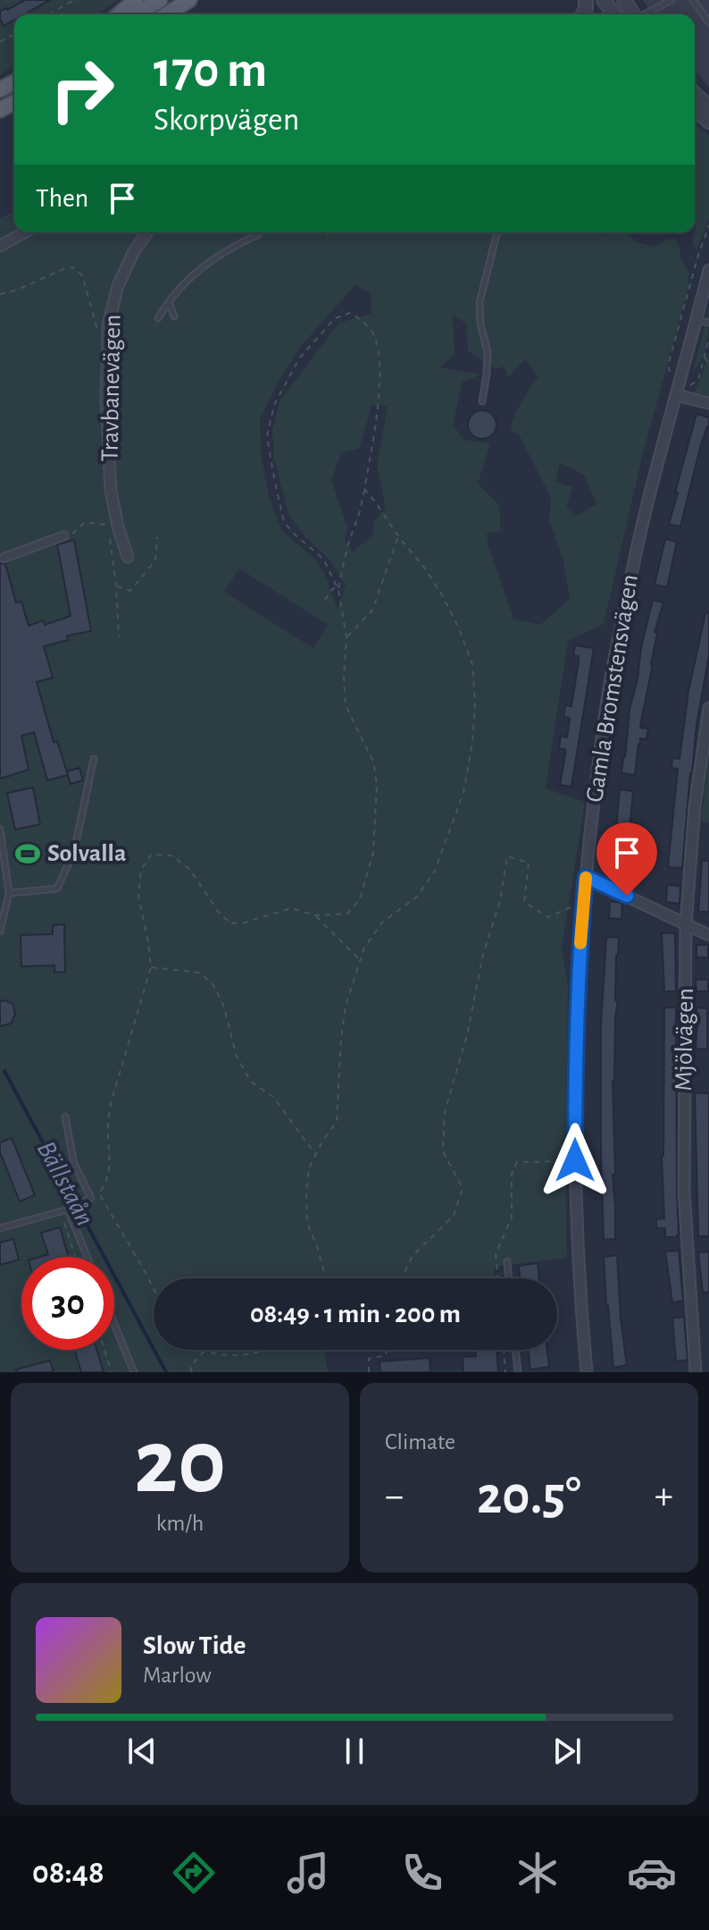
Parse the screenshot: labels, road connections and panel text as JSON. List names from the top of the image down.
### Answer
{
  "streets": {
    "street": ["Travbanevägen", "Gamla Bromstensvägen", "Mjölvägen"]
  },
  "water": ["Bällstaån"],
  "places": {
    "sports": ["Solvalla"]
  },
  "page": {
    "turn": ["170 m", "Skorpvägen"],
    "then": "Then",
    "limit": "30",
    "trip": "08:49 · 1 min · 200 m",
    "tile": [
      ["20", "km/h"],
      "Climate"
    ],
    "heat": ["−", "20.5°", "+"],
    "song": ["Slow Tide", "Marlow"],
    "tabs": "08:48"
  }
}
